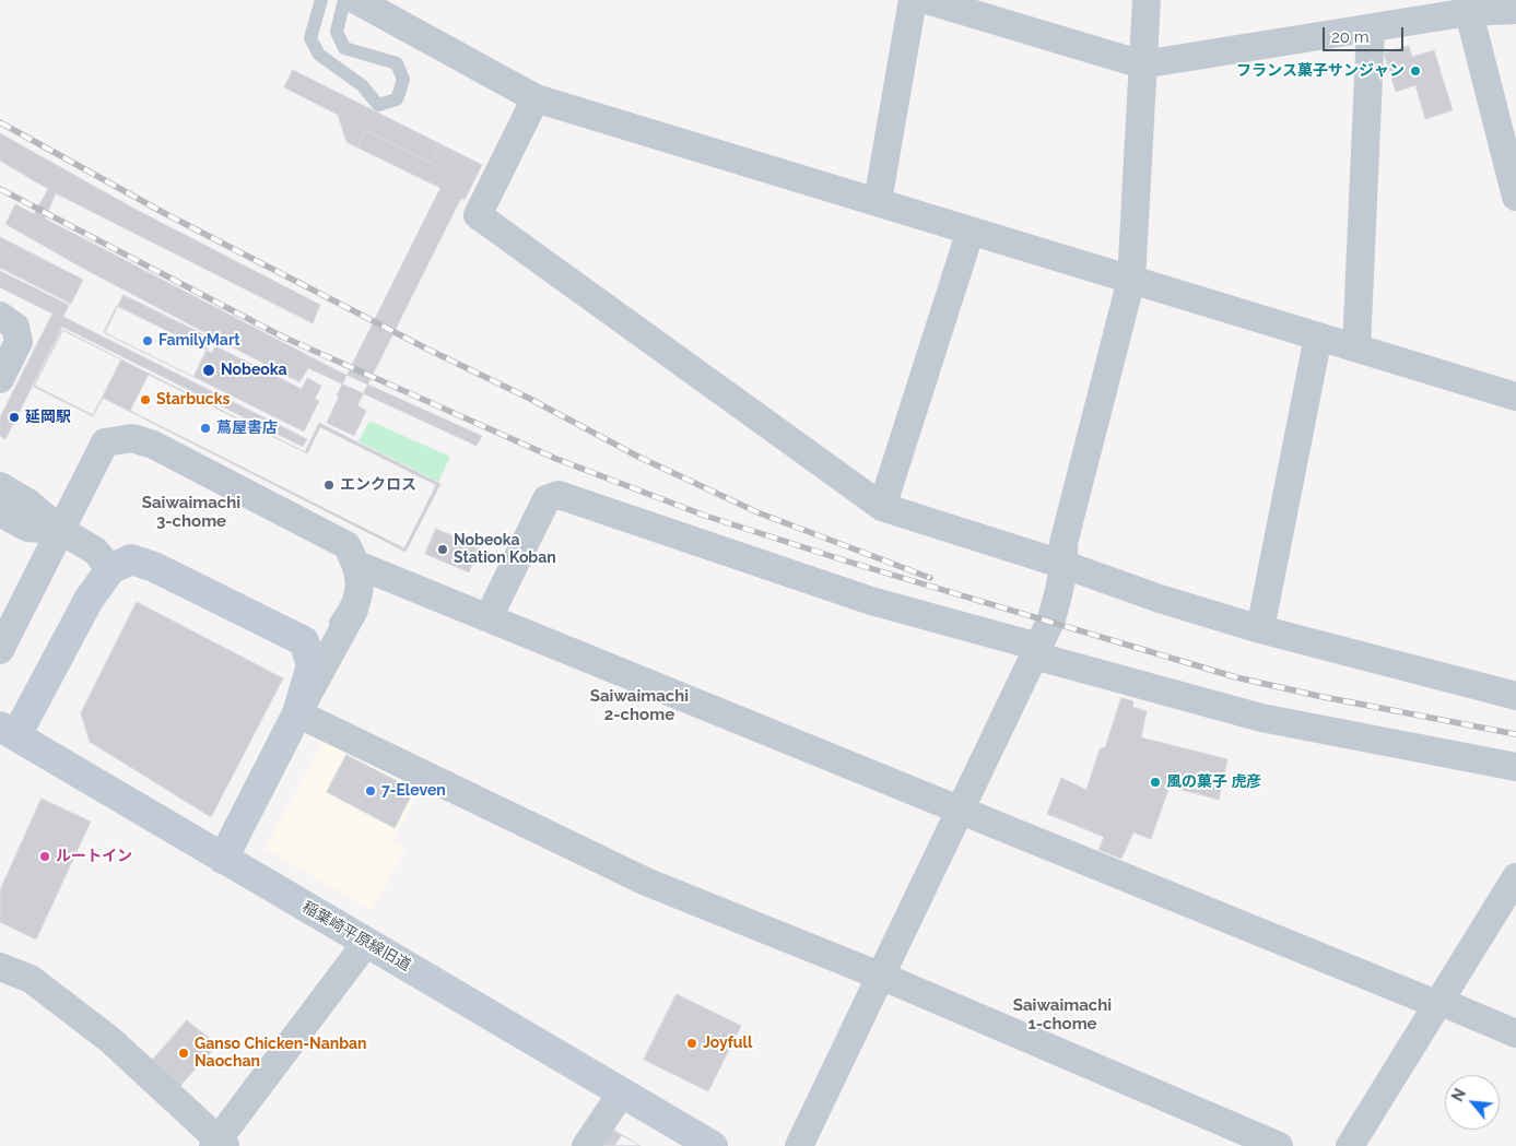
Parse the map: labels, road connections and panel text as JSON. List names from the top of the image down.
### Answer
{
  "streets": {
    "street": ["稲葉崎平原線旧道"]
  },
  "districts": ["Saiwaimachi 3-chome", "Saiwaimachi 2-chome", "Saiwaimachi 1-chome"],
  "places": [
    "フランス菓子サンジャン",
    "FamilyMart",
    "Nobeoka",
    "Starbucks",
    "延岡駅",
    "蔦屋書店",
    "エンクロス",
    "Nobeoka Station Koban",
    "風の菓子 虎彦",
    "7-Eleven",
    "ルートイン",
    "Joyfull",
    "Ganso Chicken-Nanban Naochan"
  ],
  "scale_bar": "20 m",
  "north": "top left"
}
